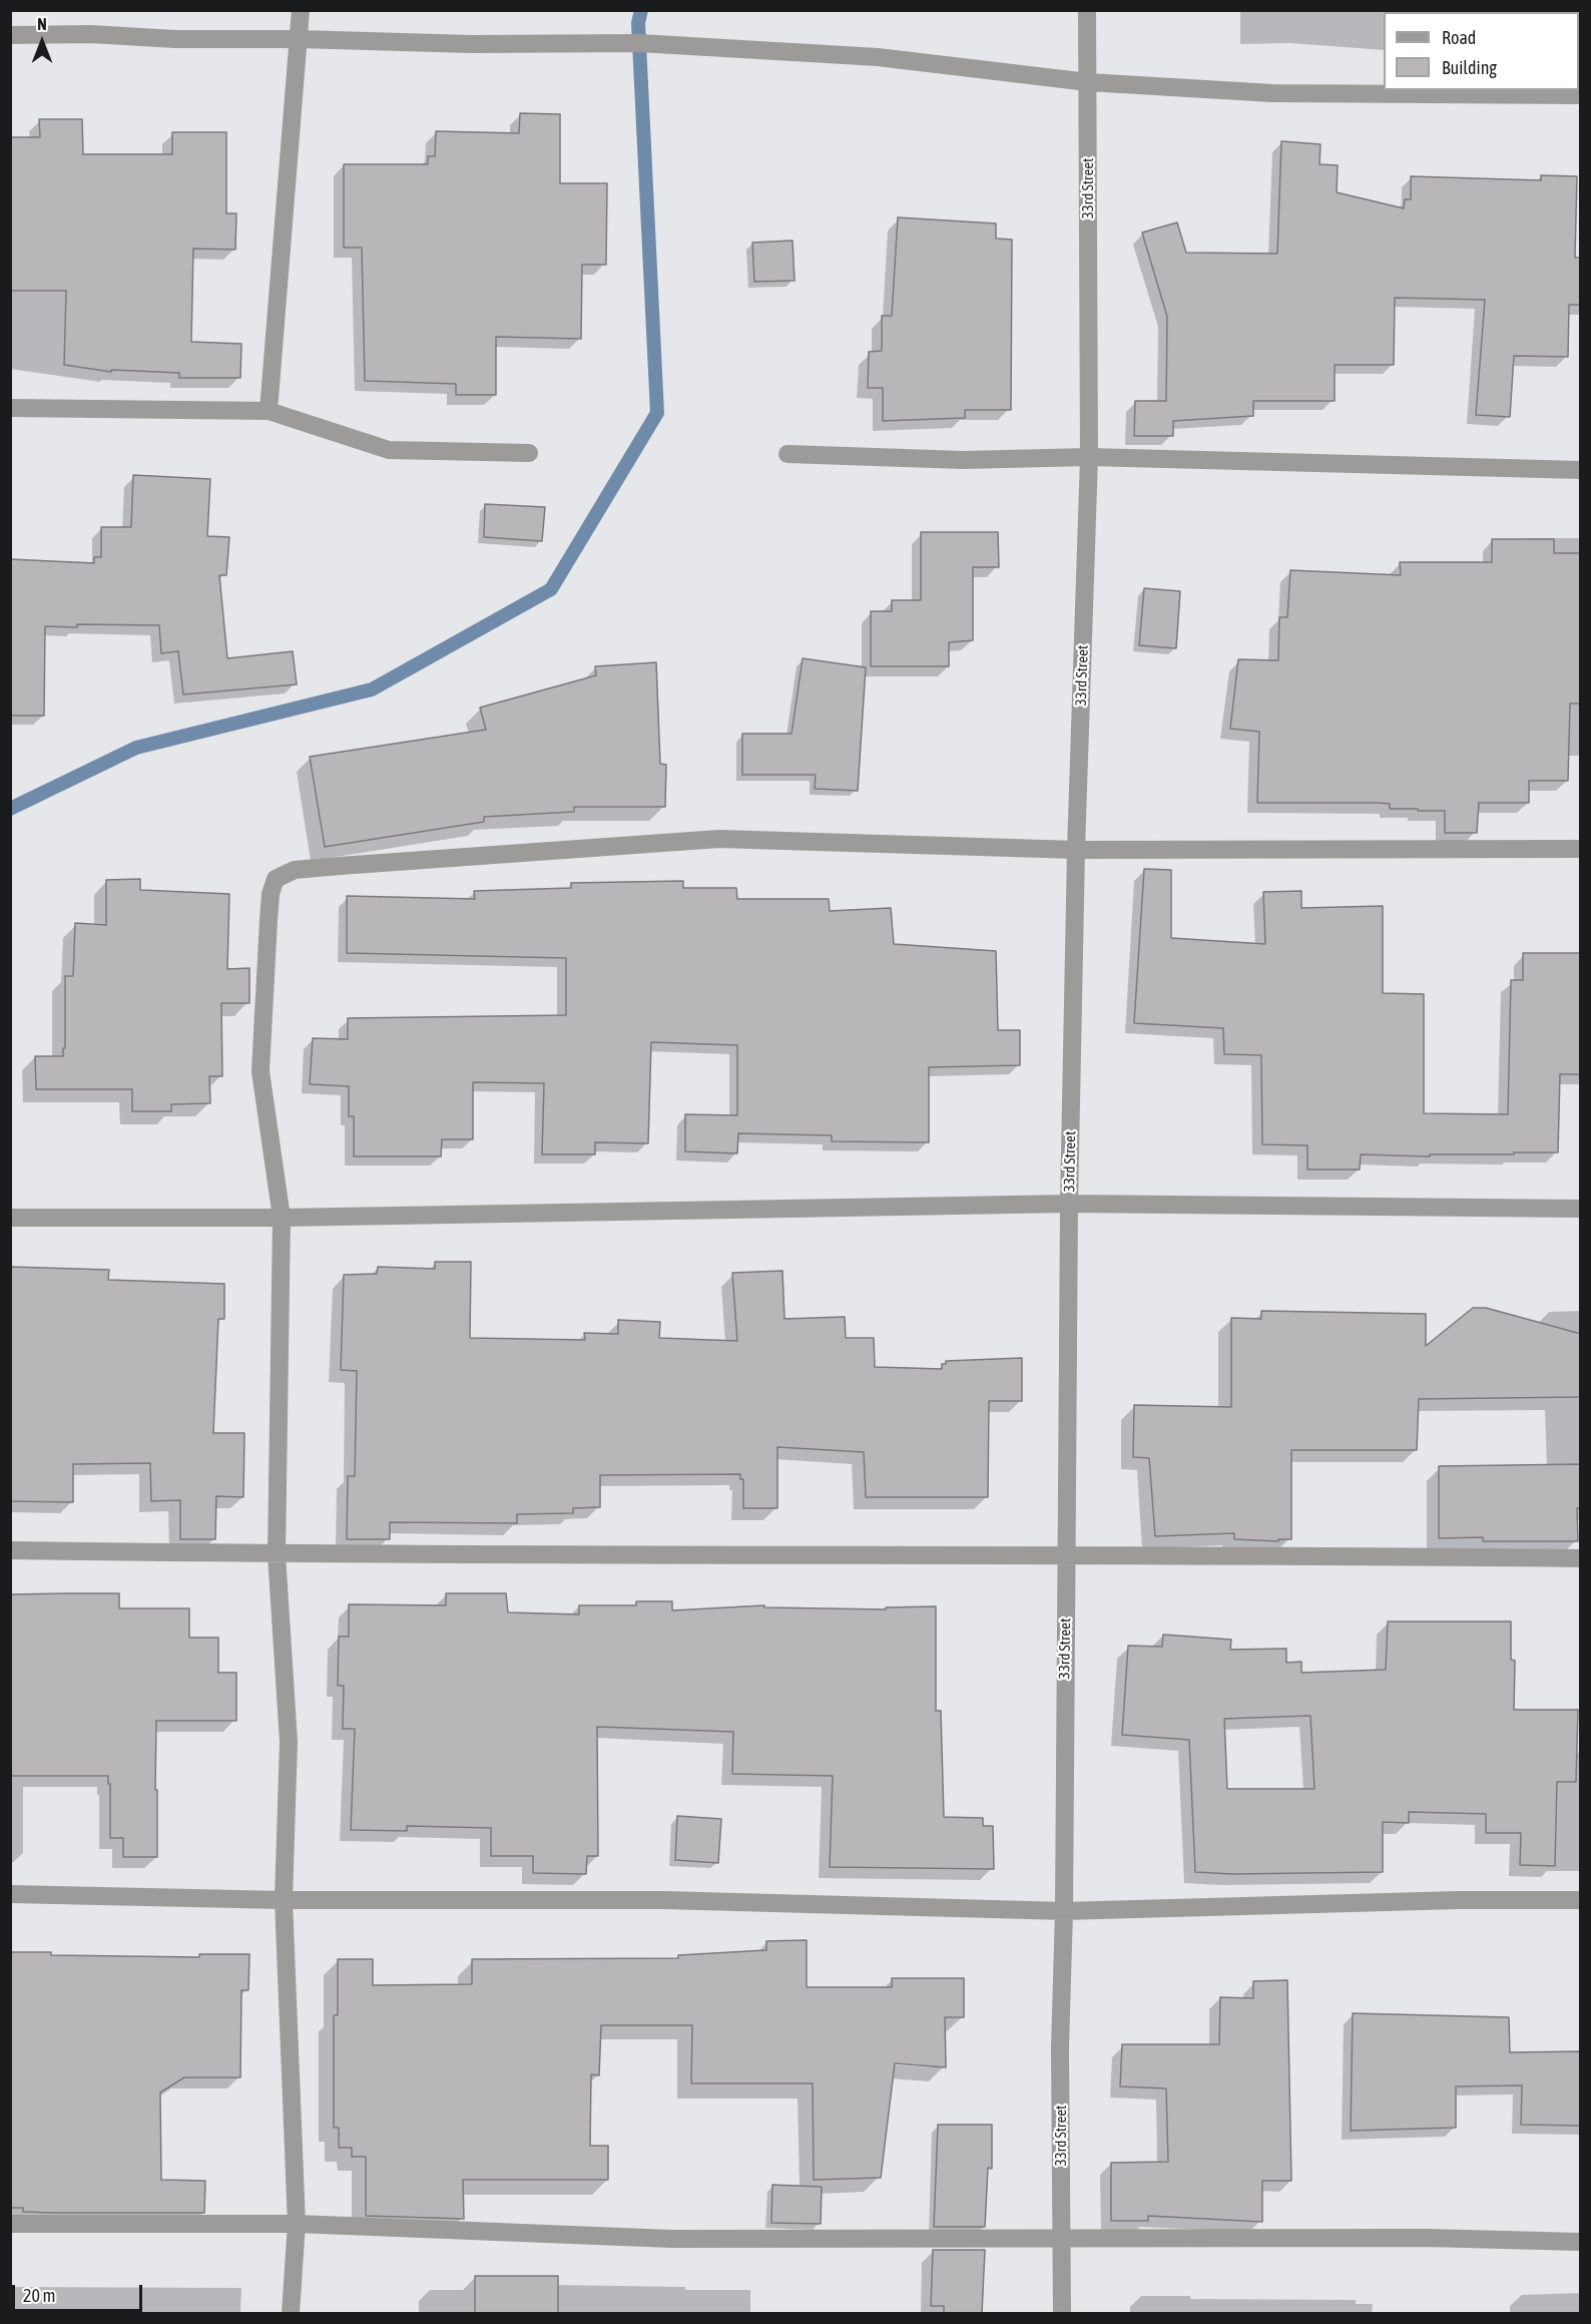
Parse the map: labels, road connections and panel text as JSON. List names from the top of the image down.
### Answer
{
  "streets": {
    "street": ["33rd Street"]
  },
  "legend": ["Road", "Building"],
  "scale_bar": "20 m",
  "north": "top"
}
